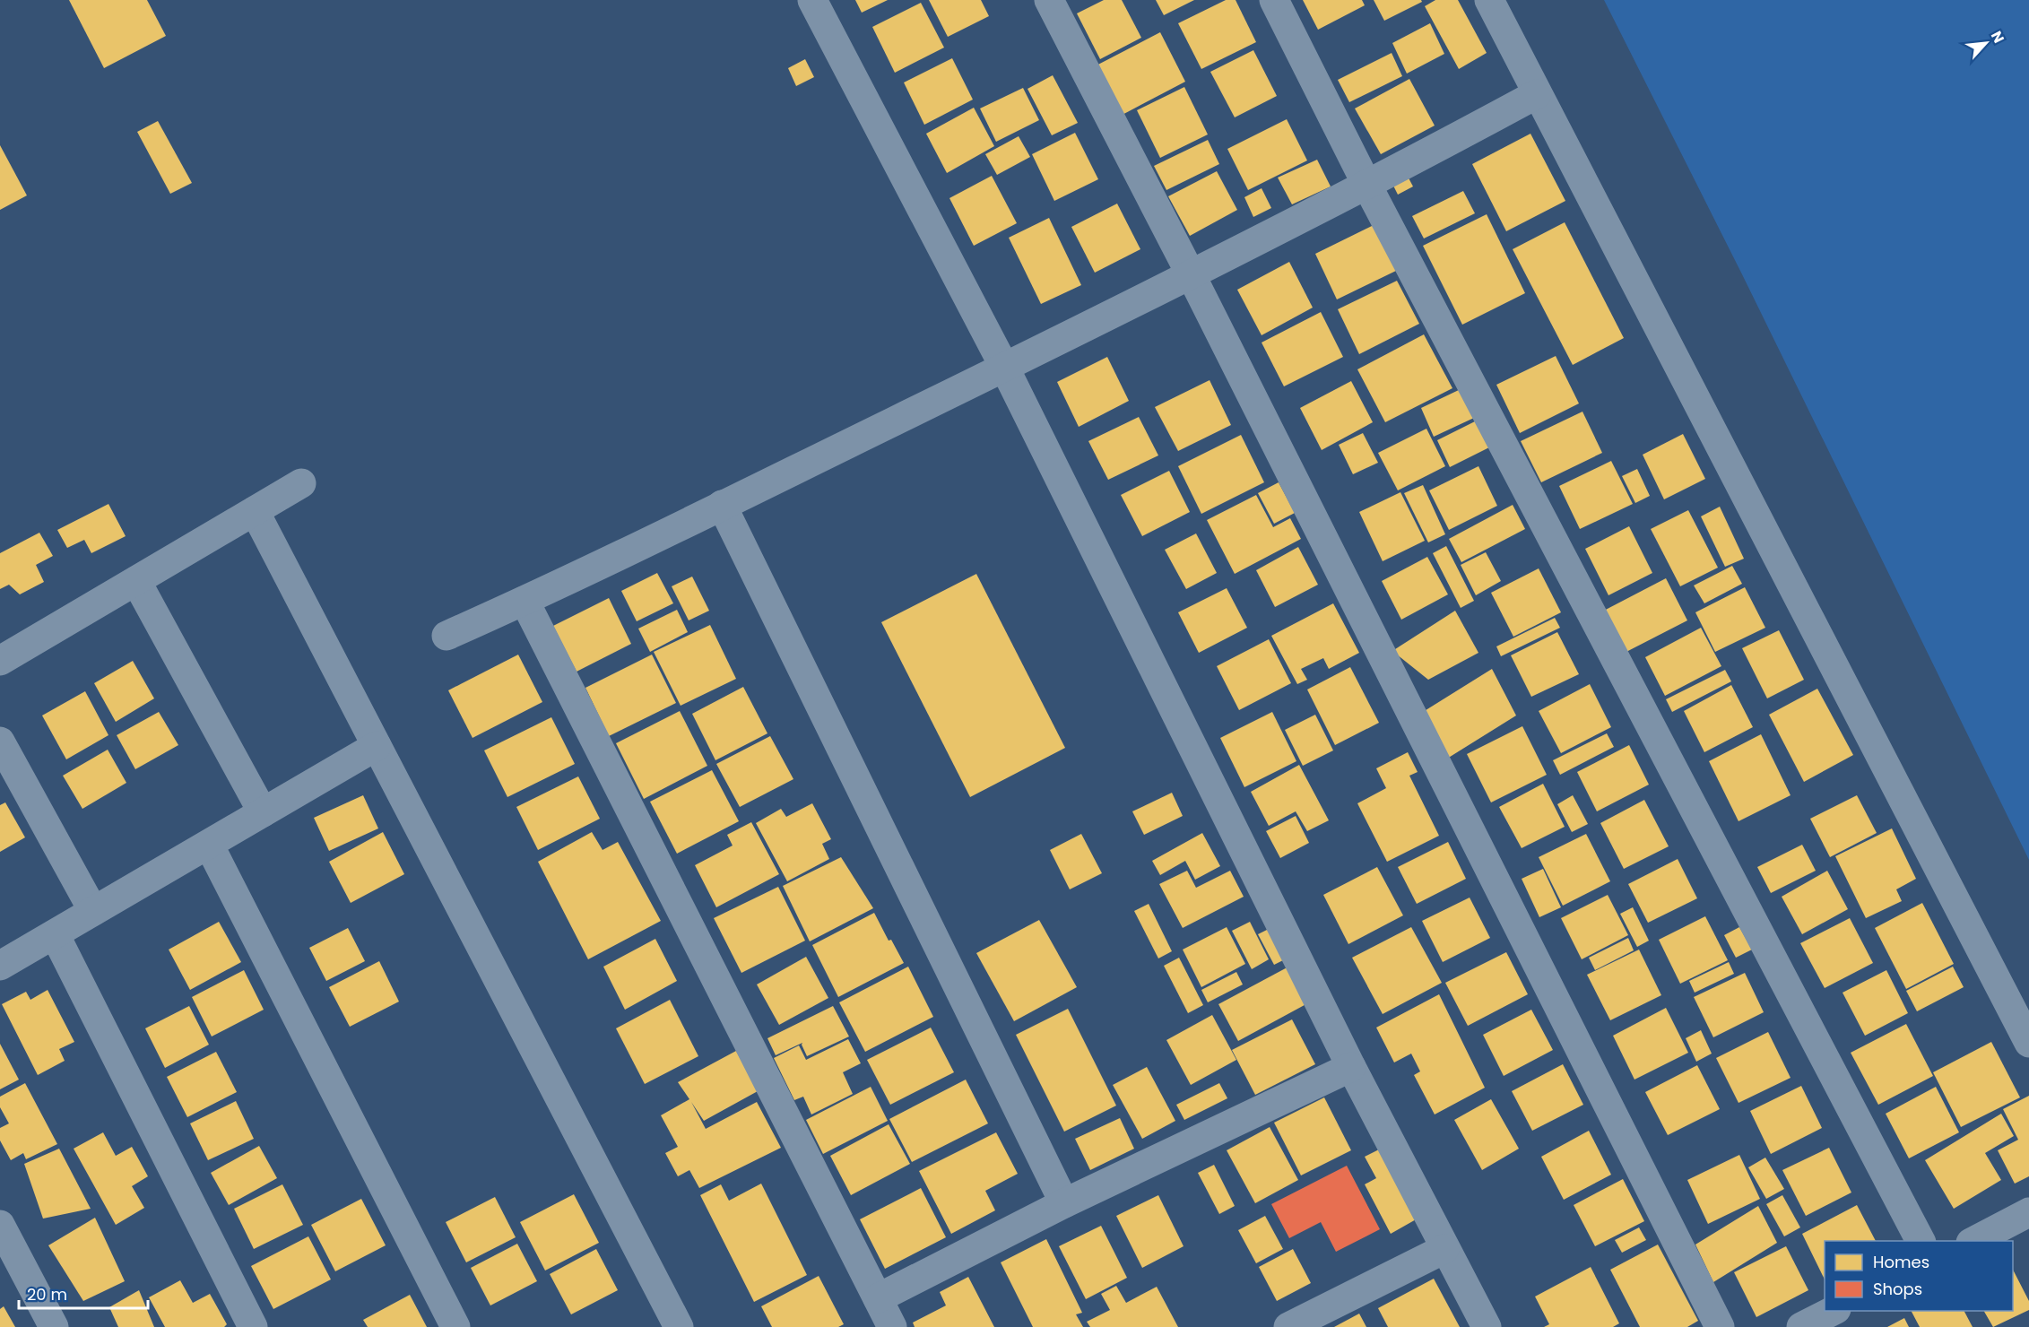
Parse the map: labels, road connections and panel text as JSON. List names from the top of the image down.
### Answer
{
  "legend": ["Homes", "Shops"],
  "scale_bar": "20 m",
  "north": "top right"
}
